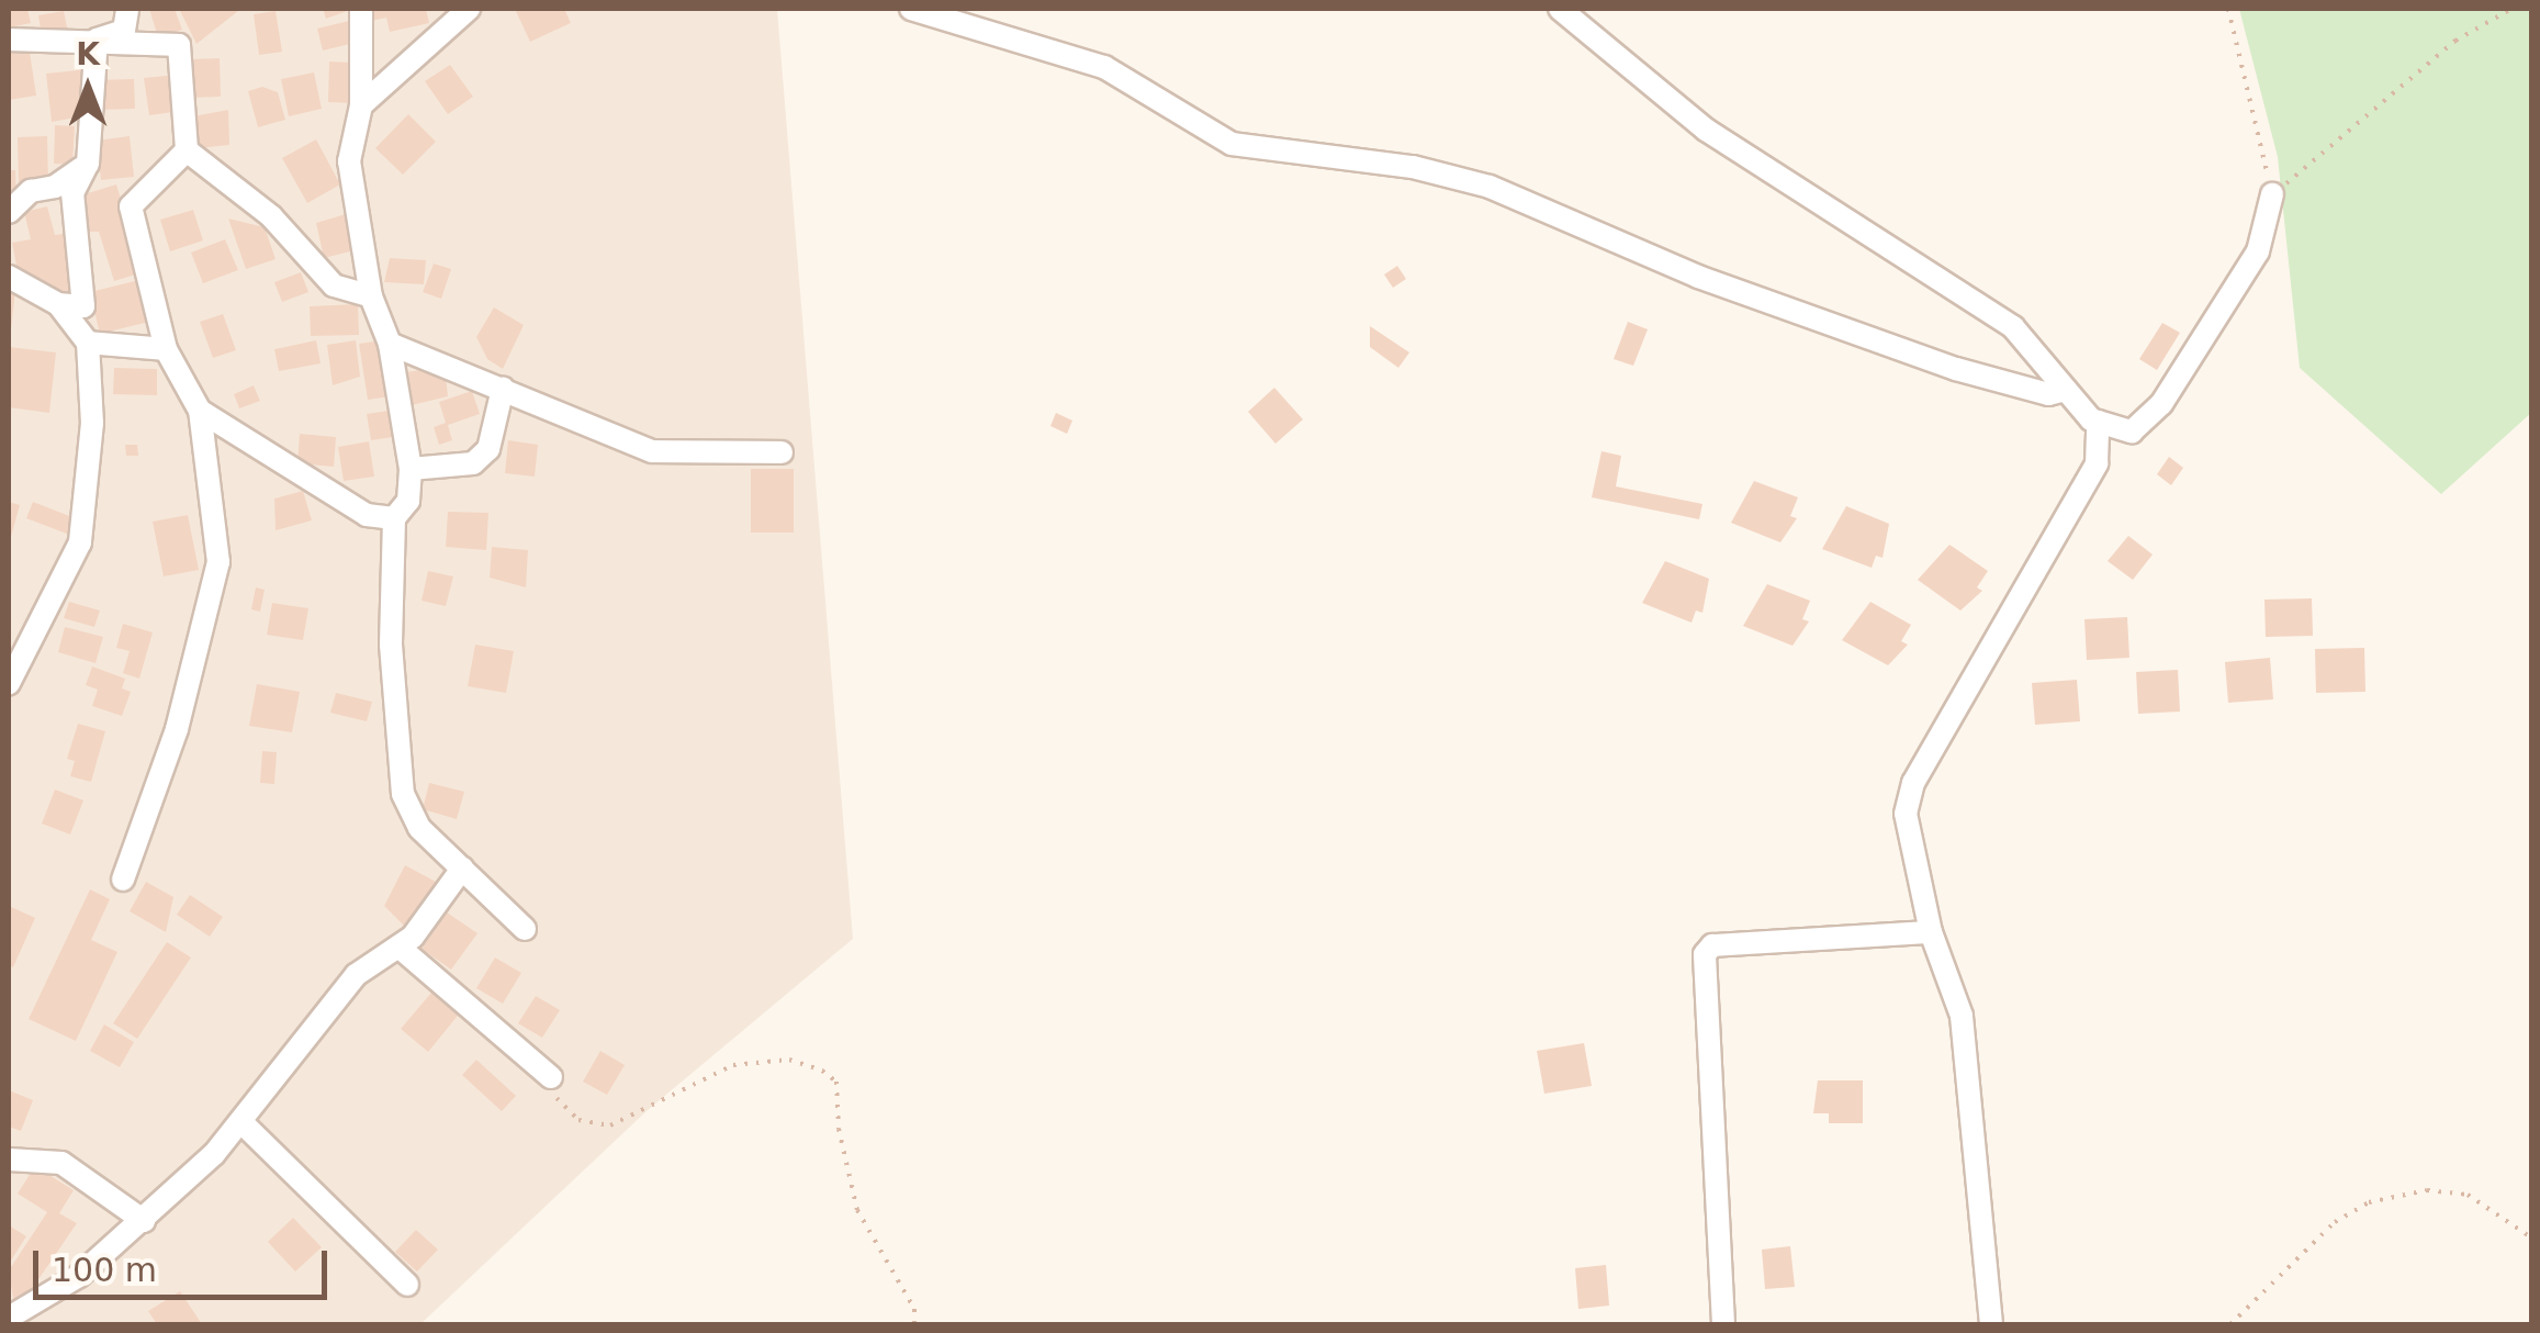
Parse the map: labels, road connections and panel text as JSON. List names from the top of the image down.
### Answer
{
  "scale_bar": "100 m",
  "north": "top"
}
